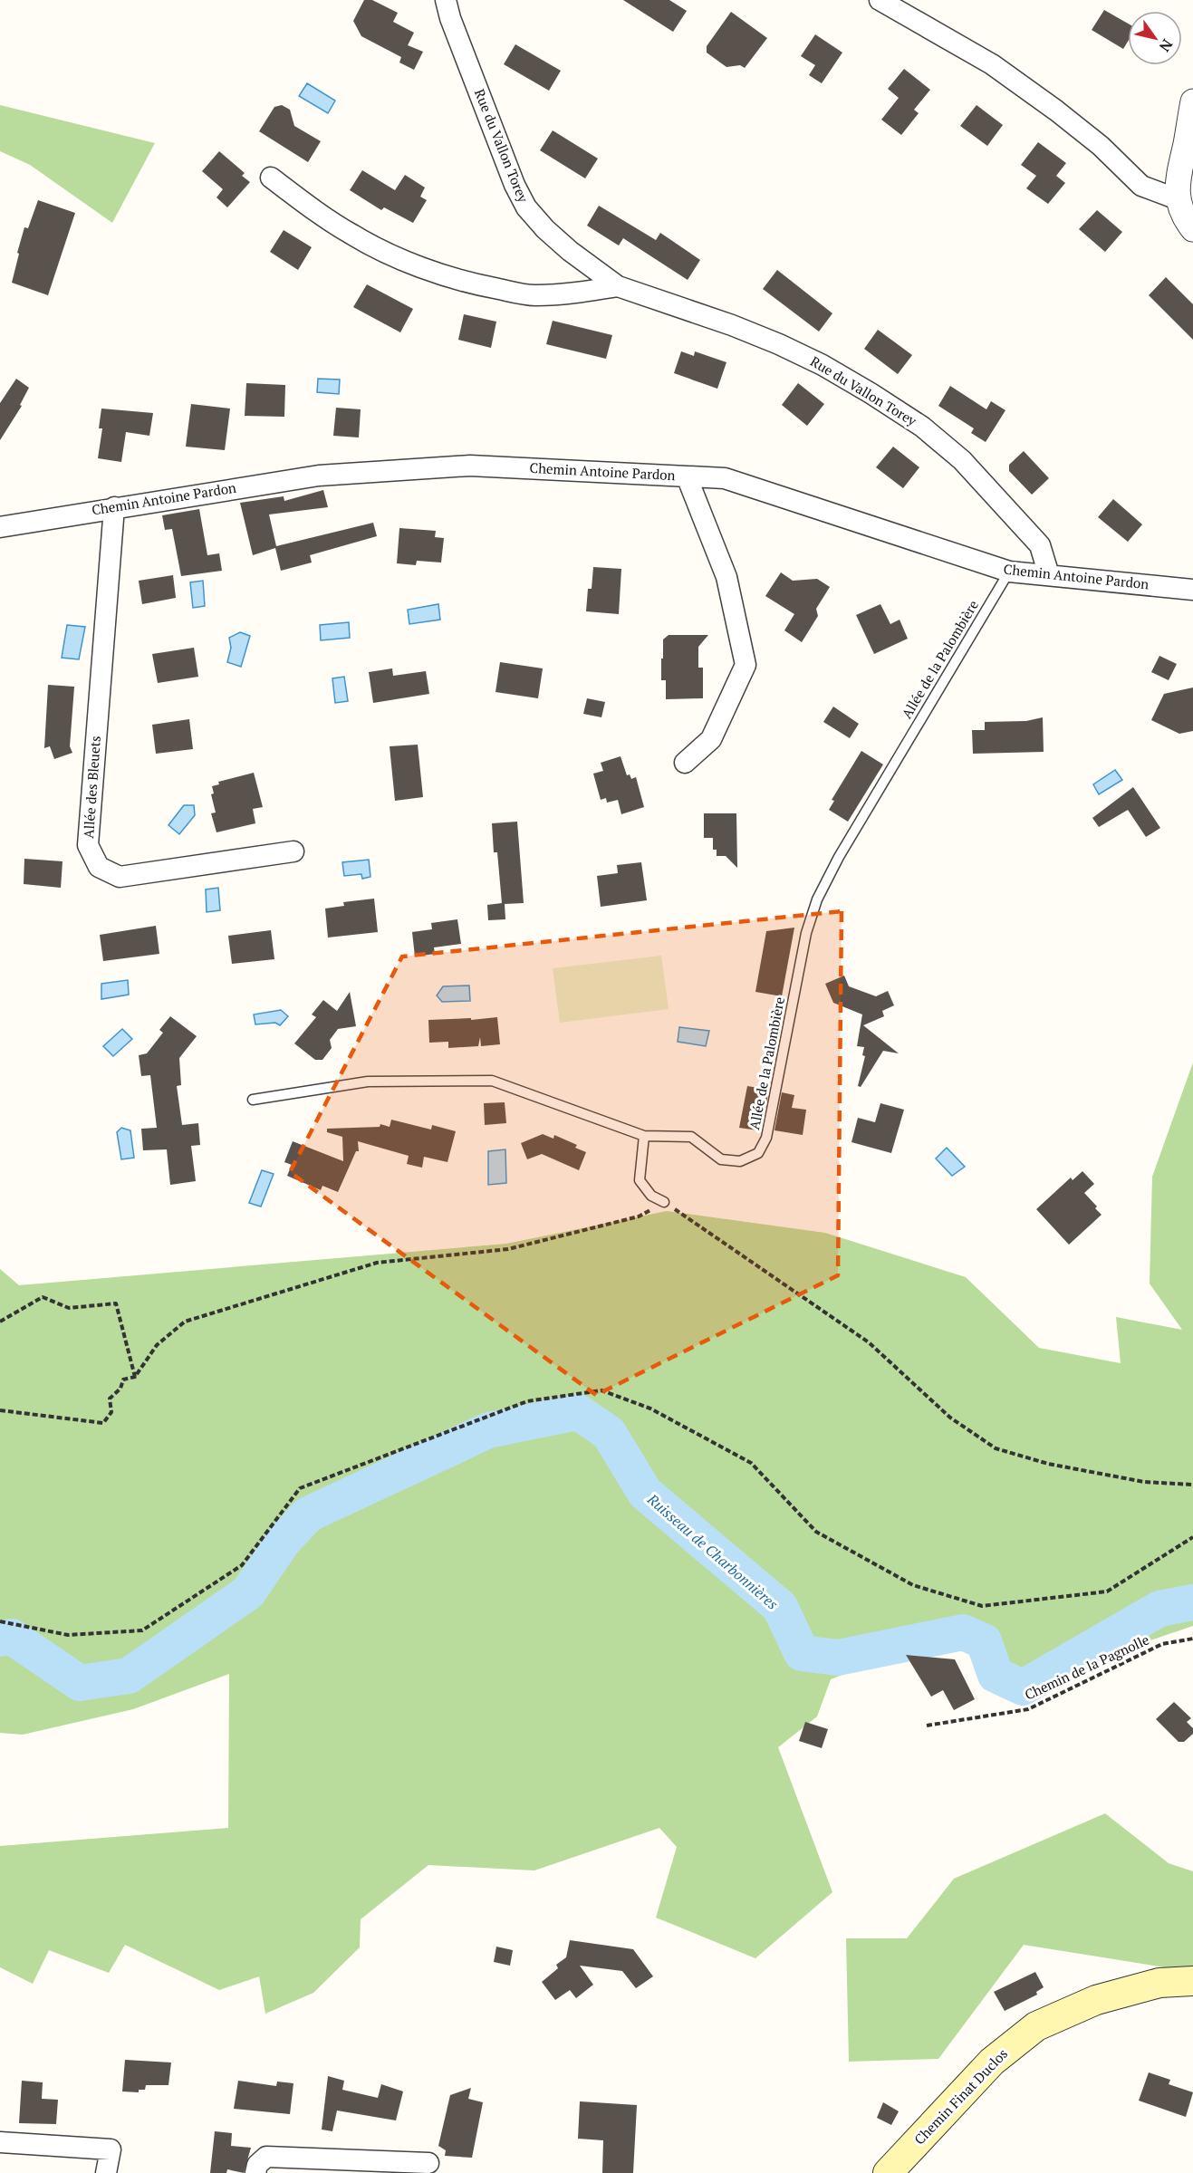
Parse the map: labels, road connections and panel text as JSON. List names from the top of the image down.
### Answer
{
  "streets": {
    "main road": ["Chemin Finat Duclos"],
    "street": ["Rue du Vallon Torey", "Chemin Antoine Pardon", "Allée des Bleuets"],
    "lane": ["Allée de la Palombière"],
    "path": ["Chemin de la Pagnolle"]
  },
  "crossings": [
    ["Rue du Vallon Torey", "Chemin Antoine Pardon"],
    ["Chemin Antoine Pardon", "Allée de la Palombière"],
    ["Chemin Antoine Pardon", "Allée des Bleuets"]
  ],
  "water": ["Ruisseau de Charbonnières"],
  "north": "bottom right"
}
